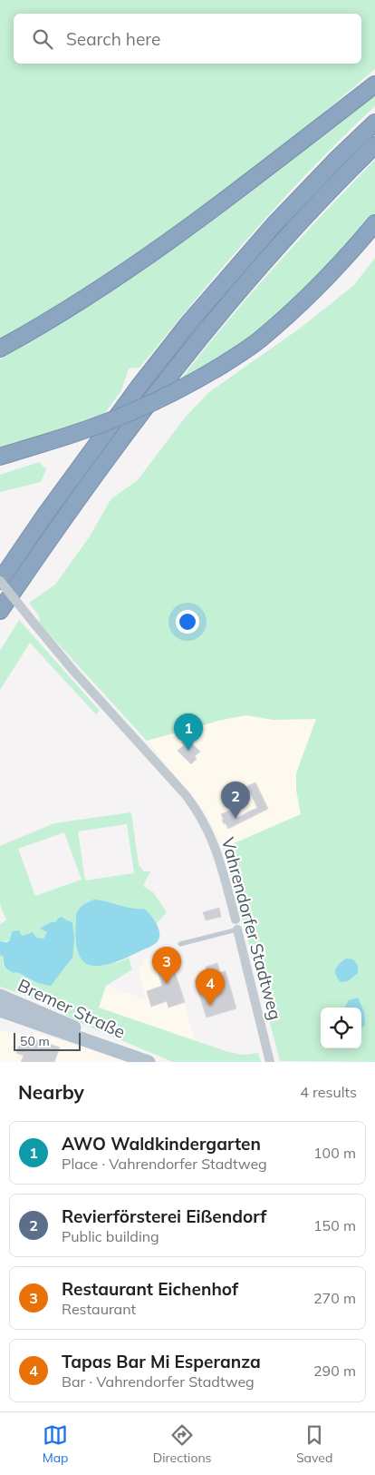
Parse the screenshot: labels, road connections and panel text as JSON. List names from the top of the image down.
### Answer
{
  "streets": {
    "main road": ["Bremer Straße"],
    "street": ["Vahrendorfer Stadtweg"]
  },
  "scale_bar": "50 m",
  "page": {
    "search": "Search here",
    "pins": [
      "1",
      "2",
      "3",
      "4"
    ],
    "scale": "50 m",
    "heading": ["Nearby", "4 results"],
    "list": [
      {
        "mark": "1",
        "name": "AWO Waldkindergarten",
        "note": "Place · Vahrendorfer Stadtweg",
        "value": "100 m"
      },
      {
        "mark": "2",
        "name": "Revierförsterei Eißendorf",
        "note": "Public building",
        "value": "150 m"
      },
      {
        "mark": "3",
        "name": "Restaurant Eichenhof",
        "note": "Restaurant",
        "value": "270 m"
      },
      {
        "mark": "4",
        "name": "Tapas Bar Mi Esperanza",
        "note": "Bar · Vahrendorfer Stadtweg",
        "value": "290 m"
      }
    ],
    "nav": ["Map", "Directions", "Saved"]
  }
}
